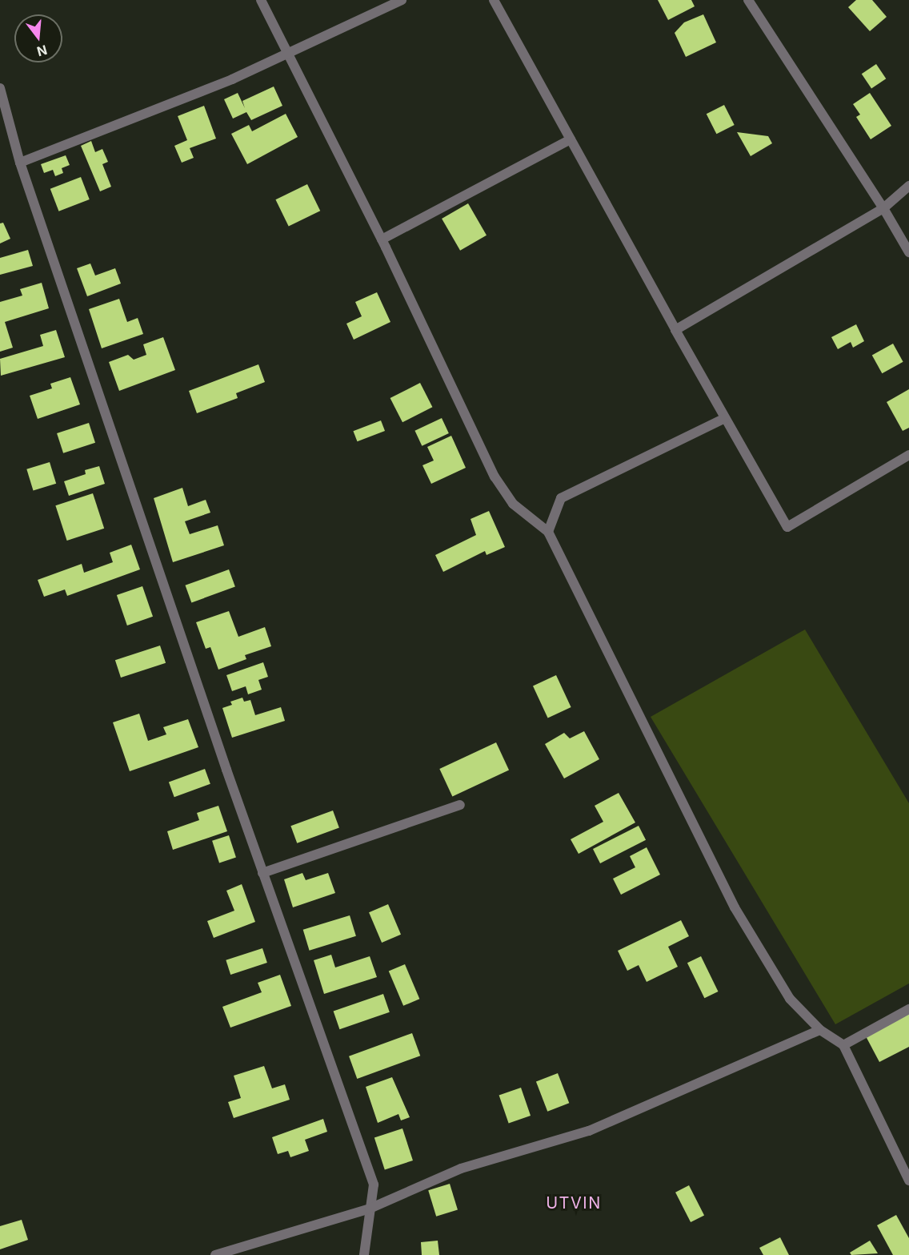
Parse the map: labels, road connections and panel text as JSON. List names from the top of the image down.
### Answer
{
  "districts": ["UTVIN"],
  "north": "bottom"
}
